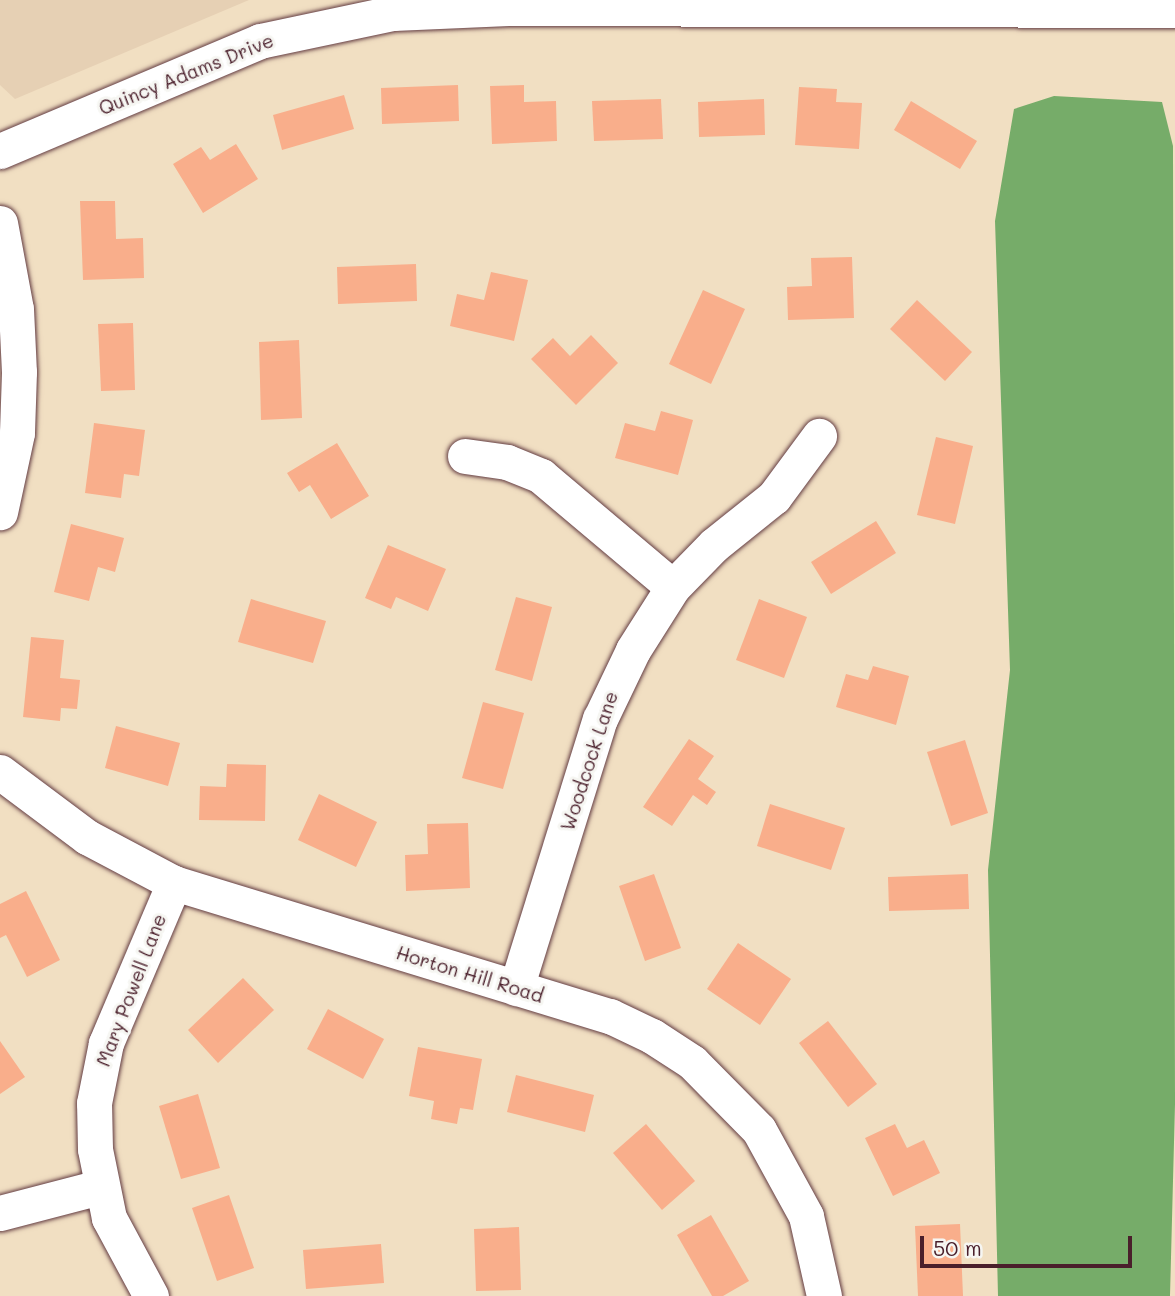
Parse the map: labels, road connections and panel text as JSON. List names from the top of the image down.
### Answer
{
  "streets": {
    "street": [
      "Quincy Adams Drive",
      "Woodcock Lane",
      "Horton Hill Road",
      "Mary Powell Lane"
    ]
  },
  "crossings": [
    ["Woodcock Lane", "Horton Hill Road"],
    ["Horton Hill Road", "Mary Powell Lane"]
  ],
  "scale_bar": "50 m"
}
